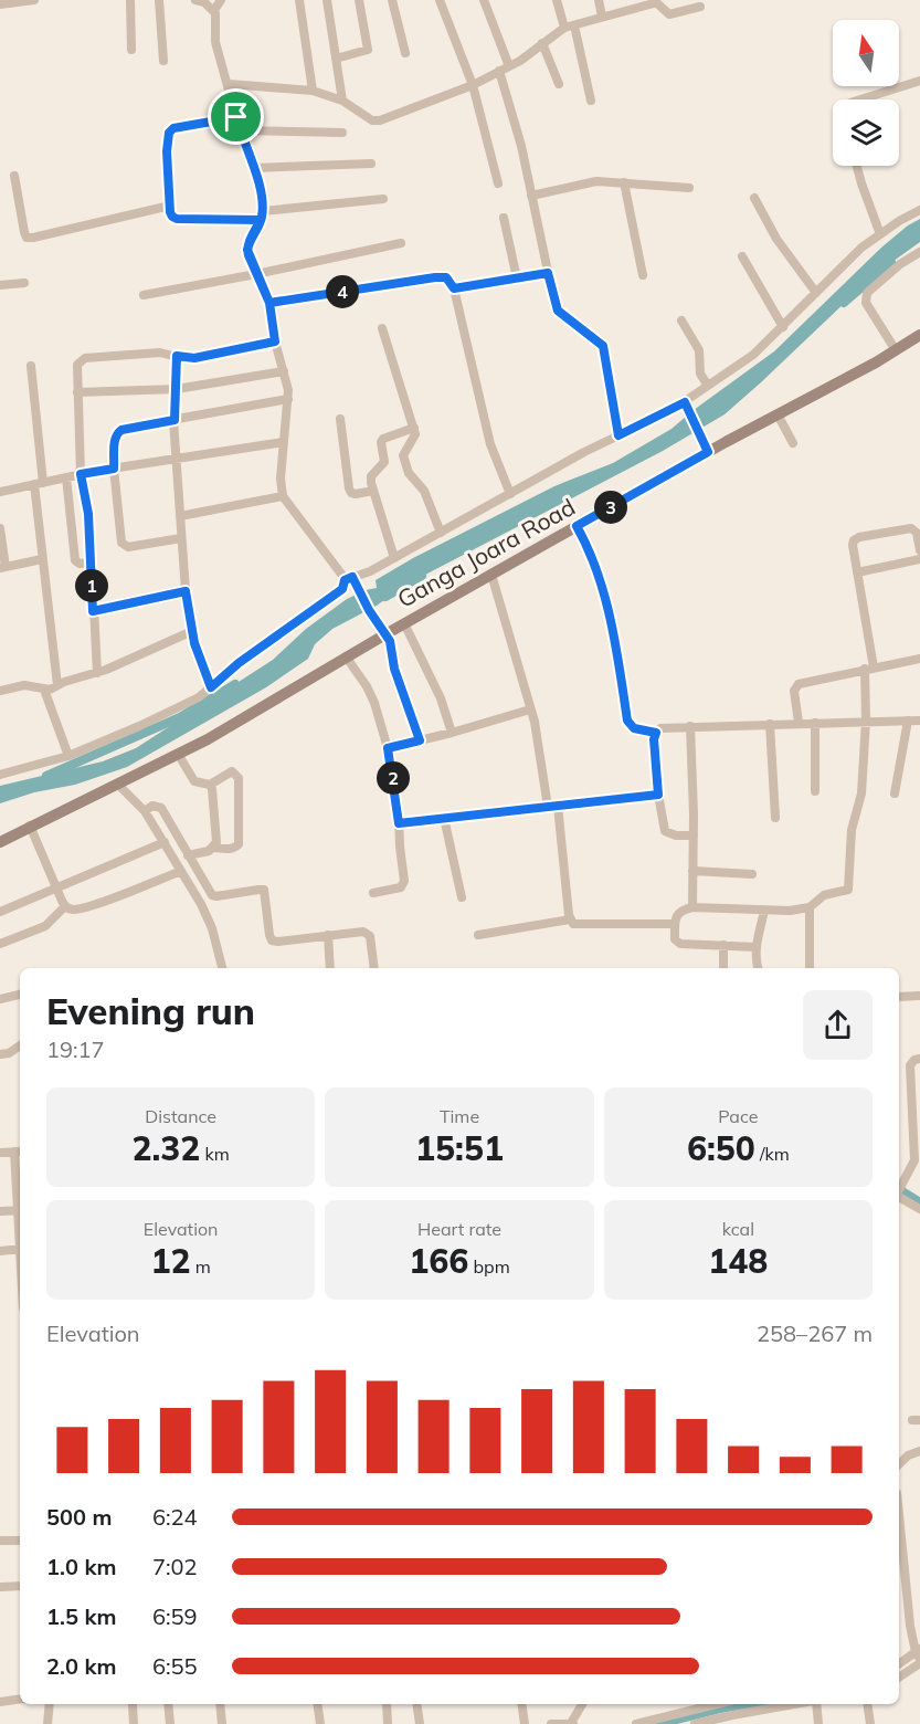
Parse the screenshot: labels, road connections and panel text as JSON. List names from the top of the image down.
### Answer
{
  "streets": {
    "main road": ["Ganga Joara Road"]
  },
  "north": "top",
  "page": {
    "pins": [
      "4",
      "3",
      "1",
      "2"
    ],
    "heading": ["Evening run", "19:17"],
    "stats": [
      ["Distance", "2.32 km"],
      ["Time", "15:51"],
      ["Pace", "6:50 /km"],
      ["Elevation", "12 m"],
      ["Heart rate", "166 bpm"],
      ["kcal", "148"]
    ],
    "chart": ["Elevation", "258–267 m"],
    "list": [
      {
        "name": "500 m",
        "note": "6:24"
      },
      {
        "name": "1.0 km",
        "note": "7:02"
      },
      {
        "name": "1.5 km",
        "note": "6:59"
      },
      {
        "name": "2.0 km",
        "note": "6:55"
      }
    ]
  }
}
